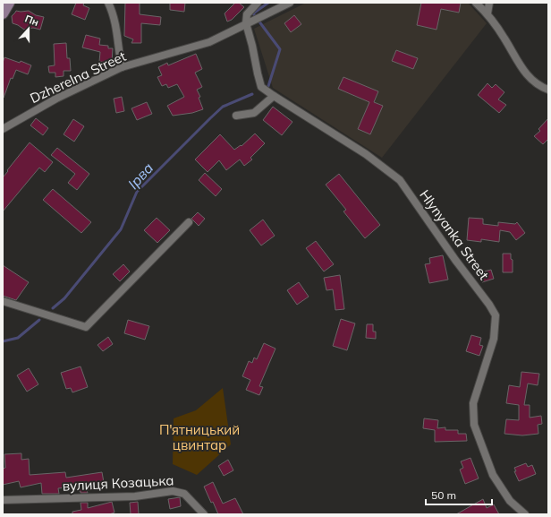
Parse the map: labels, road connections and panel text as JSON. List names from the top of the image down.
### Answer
{
  "streets": {
    "street": ["Dzherelna Street", "Hlynyanka Street", "вулиця Козацька"]
  },
  "crossings": [
    ["Dzherelna Street", "Hlynyanka Street"]
  ],
  "water": ["Ірва"],
  "parks": ["П'ятницький цвинтар"],
  "scale_bar": "50 m",
  "north": "top"
}
